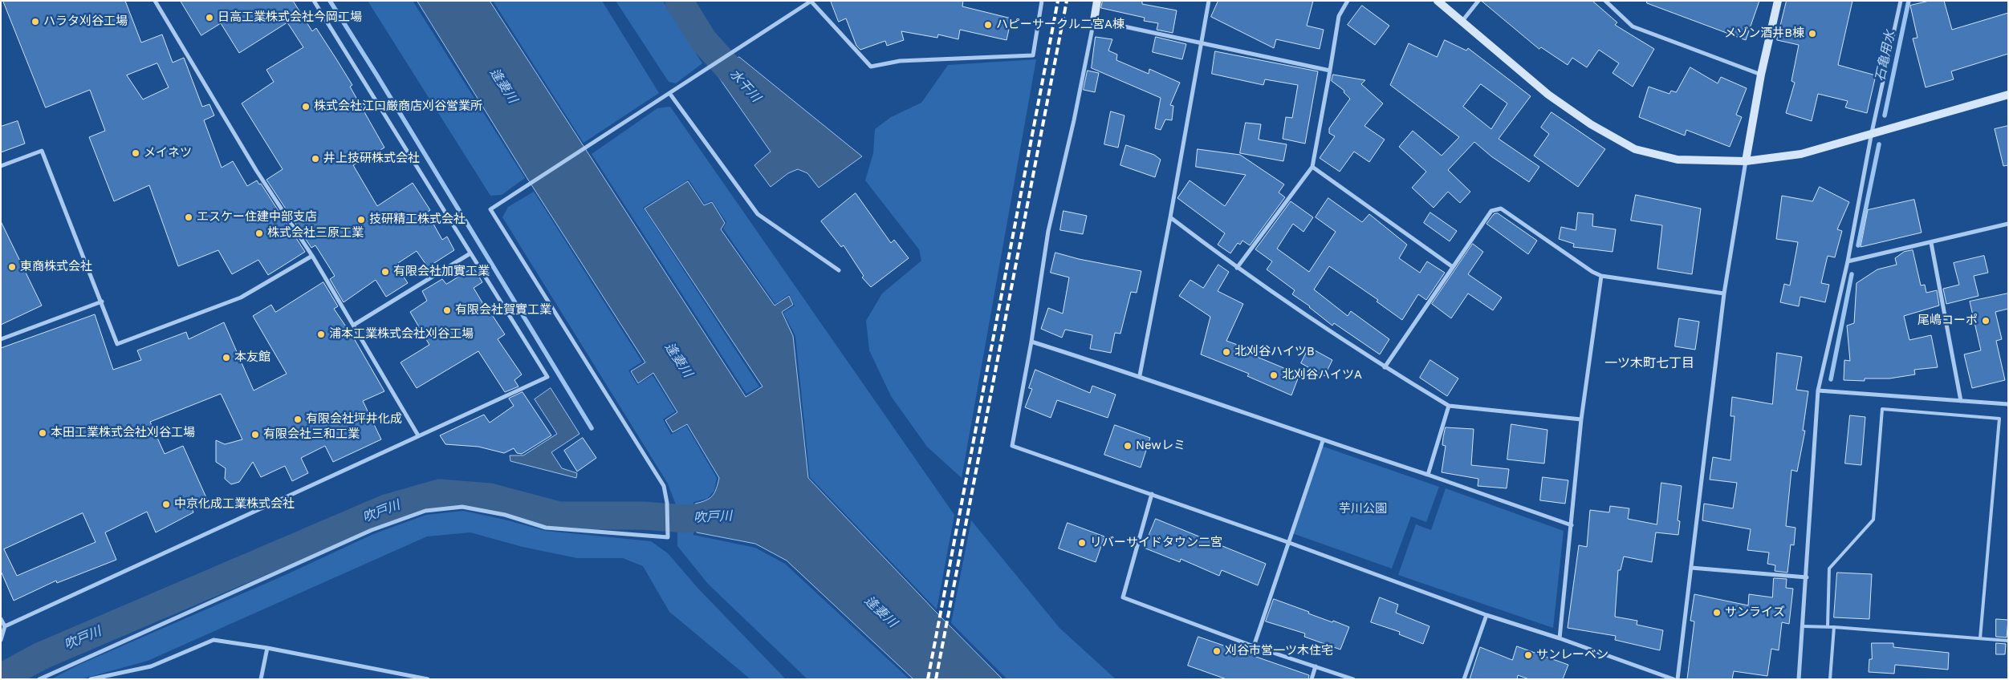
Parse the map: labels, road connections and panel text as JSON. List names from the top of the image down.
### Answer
{
  "districts": ["一ツ木町七丁目"],
  "water": [
    "石亀用水",
    "逢妻川",
    "水干川",
    "吹戸川"
  ],
  "parks": ["芋川公園"],
  "places": [
    "日高工業株式会社今岡工場",
    "ハラタ刈谷工場",
    "ハピーサークル二宮A棟",
    "メゾン酒井B棟",
    "株式会社江口厳商店刈谷営業所",
    "メイネツ",
    "井上技研株式会社",
    "エスケー住建中部支店",
    "技研精工株式会社",
    "株式会社三原工業",
    "東商株式会社",
    "有限会社加實工業",
    "有限会社賀實工業",
    "尾嶋コーポ",
    "浦本工業株式会社刈谷工場",
    "北刈谷ハイツB",
    "本友館",
    "北刈谷ハイツA",
    "有限会社坪井化成",
    "本田工業株式会社刈谷工場",
    "有限会社三和工業",
    "Newレミ",
    "中京化成工業株式会社",
    "リバーサイドタウン二宮",
    "サンライズ",
    "刈谷市営一ツ木住宅",
    "サンレーベン"
  ]
}
